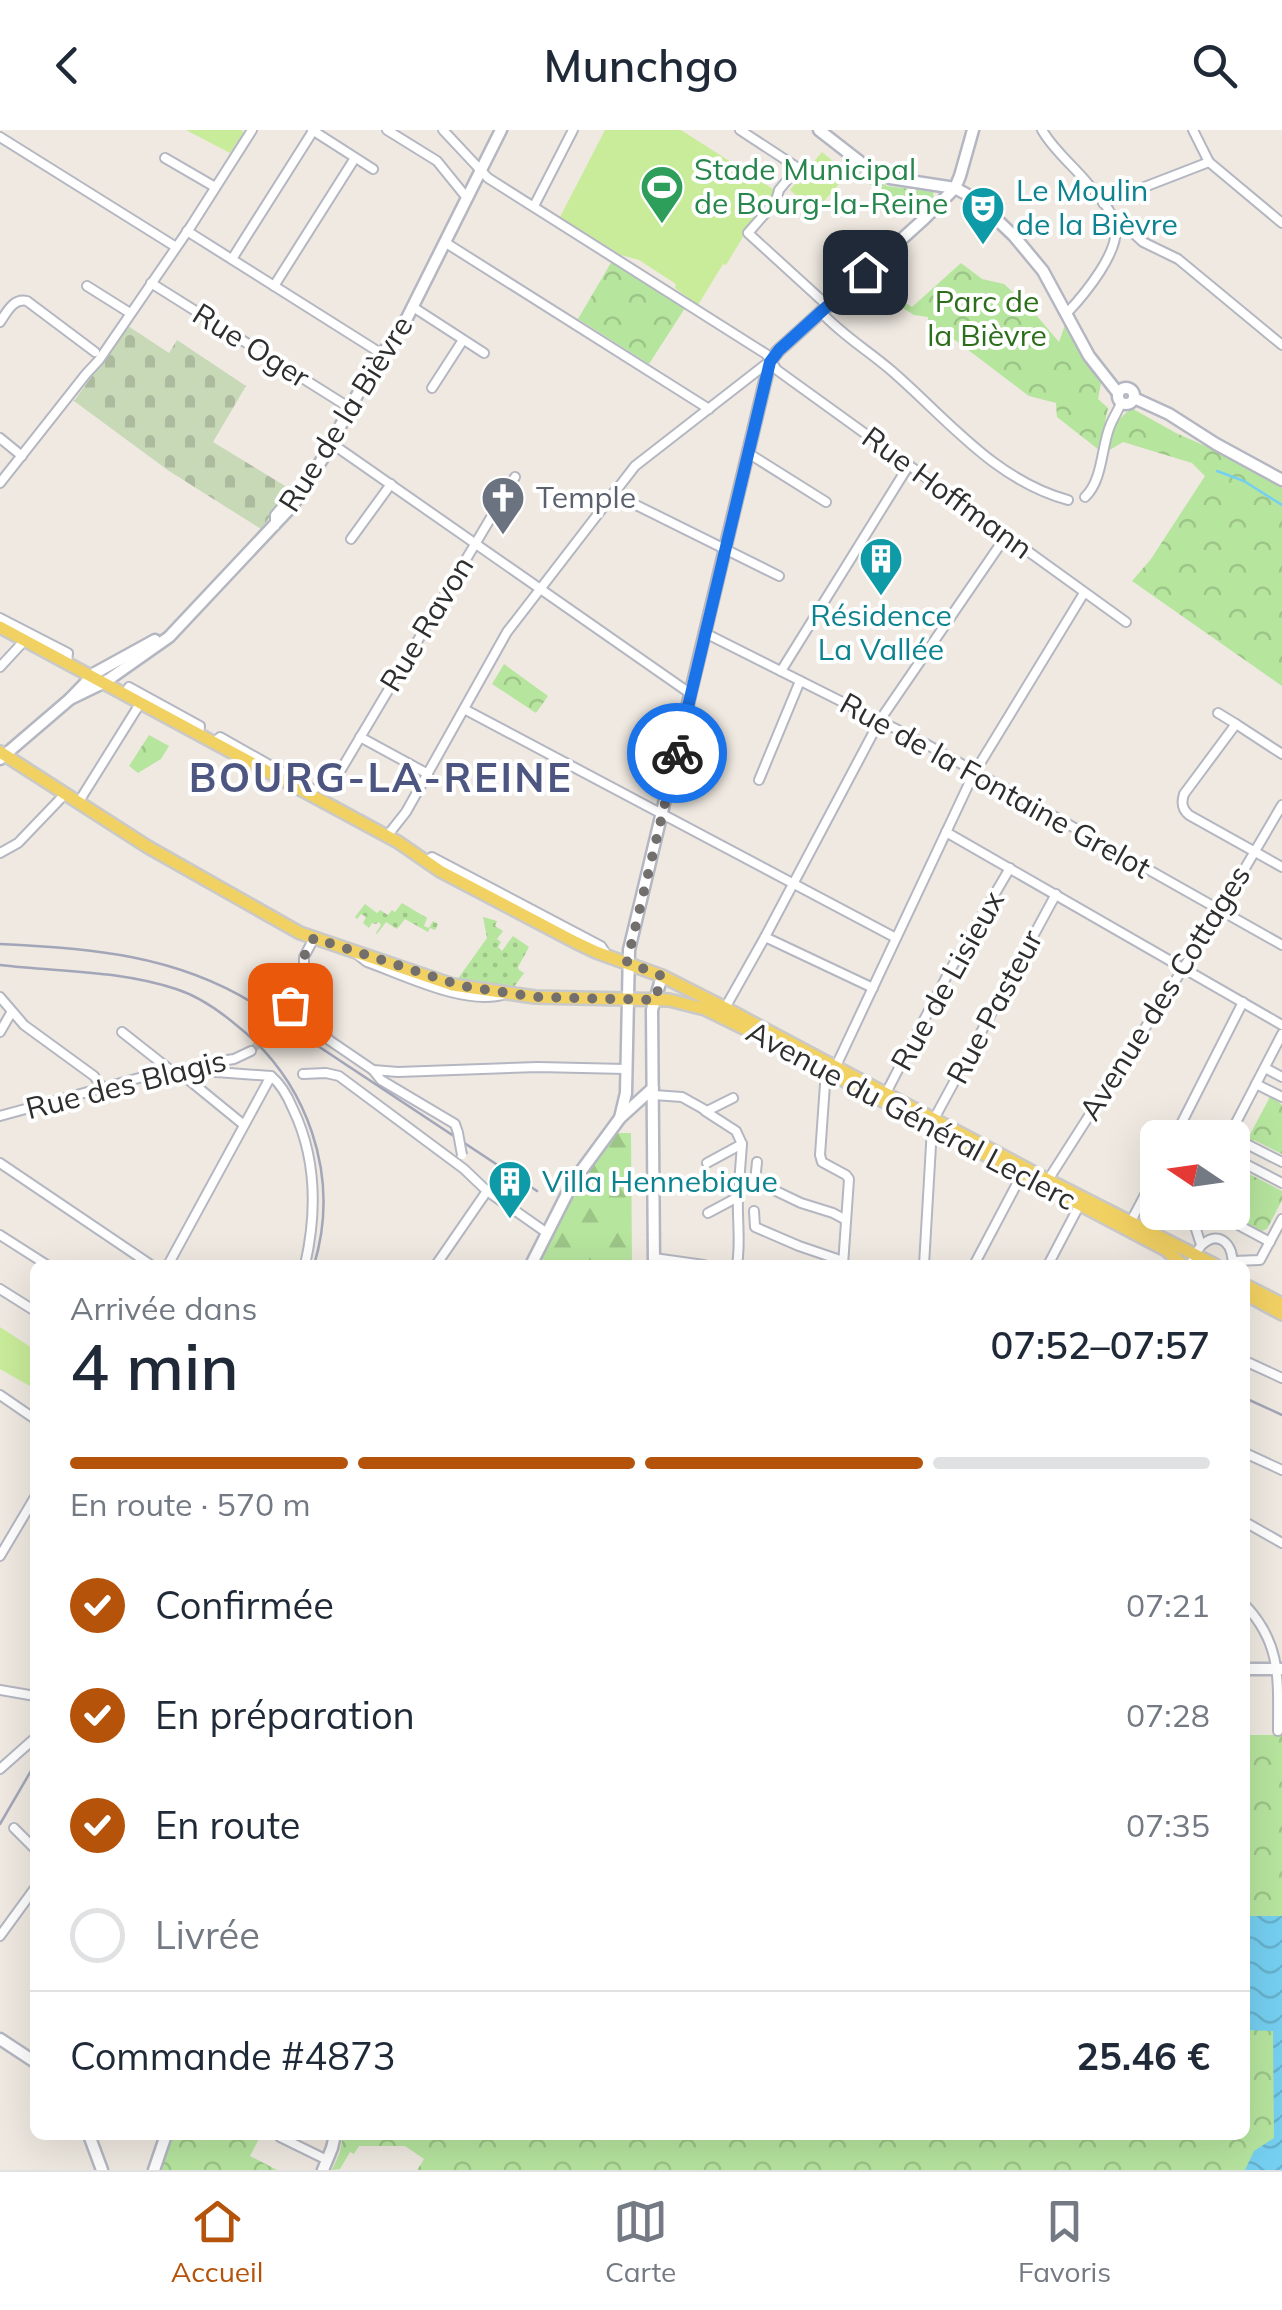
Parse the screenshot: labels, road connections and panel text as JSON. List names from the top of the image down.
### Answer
{
  "streets": {
    "main road": ["Rue de la Bièvre", "Avenue du Général Leclerc"],
    "street": [
      "Rue Oger",
      "Rue Hoffmann",
      "Rue Ravon",
      "Rue de la Fontaine Grelot",
      "Rue de Lisieux",
      "Avenue des Cottages",
      "Rue Pasteur",
      "Rue des Blagis"
    ]
  },
  "crossings": [
    ["Rue Oger", "Rue de la Bièvre"],
    ["Rue de la Bièvre", "Rue Hoffmann"],
    ["Rue de la Bièvre", "Avenue du Général Leclerc"],
    ["Rue de la Fontaine Grelot", "Avenue des Cottages"],
    ["Rue de Lisieux", "Avenue du Général Leclerc"],
    ["Avenue des Cottages", "Avenue du Général Leclerc"],
    ["Rue Pasteur", "Avenue du Général Leclerc"]
  ],
  "districts": ["BOURG-LA-REINE"],
  "parks": ["Parc de la Bièvre"],
  "places": {
    "sports": ["Stade Municipal de Bourg-la-Reine"],
    "theatre": ["Le Moulin de la Bièvre"],
    "church": ["Temple"],
    "building": ["Résidence La Vallée", "Villa Hennebique"]
  },
  "north": "left",
  "page": {
    "header": "Munchgo",
    "heading": ["4 min", "Arrivée dans", "07:52–07:57"],
    "panel": ["Commande #4873", "25.46 €"],
    "bar": "En route · 570 m",
    "list": [
      ["Confirmée", "07:21"],
      ["En préparation", "07:28"],
      ["En route", "07:35"],
      "Livrée"
    ],
    "tabs": ["Accueil", "Carte", "Favoris"]
  }
}
